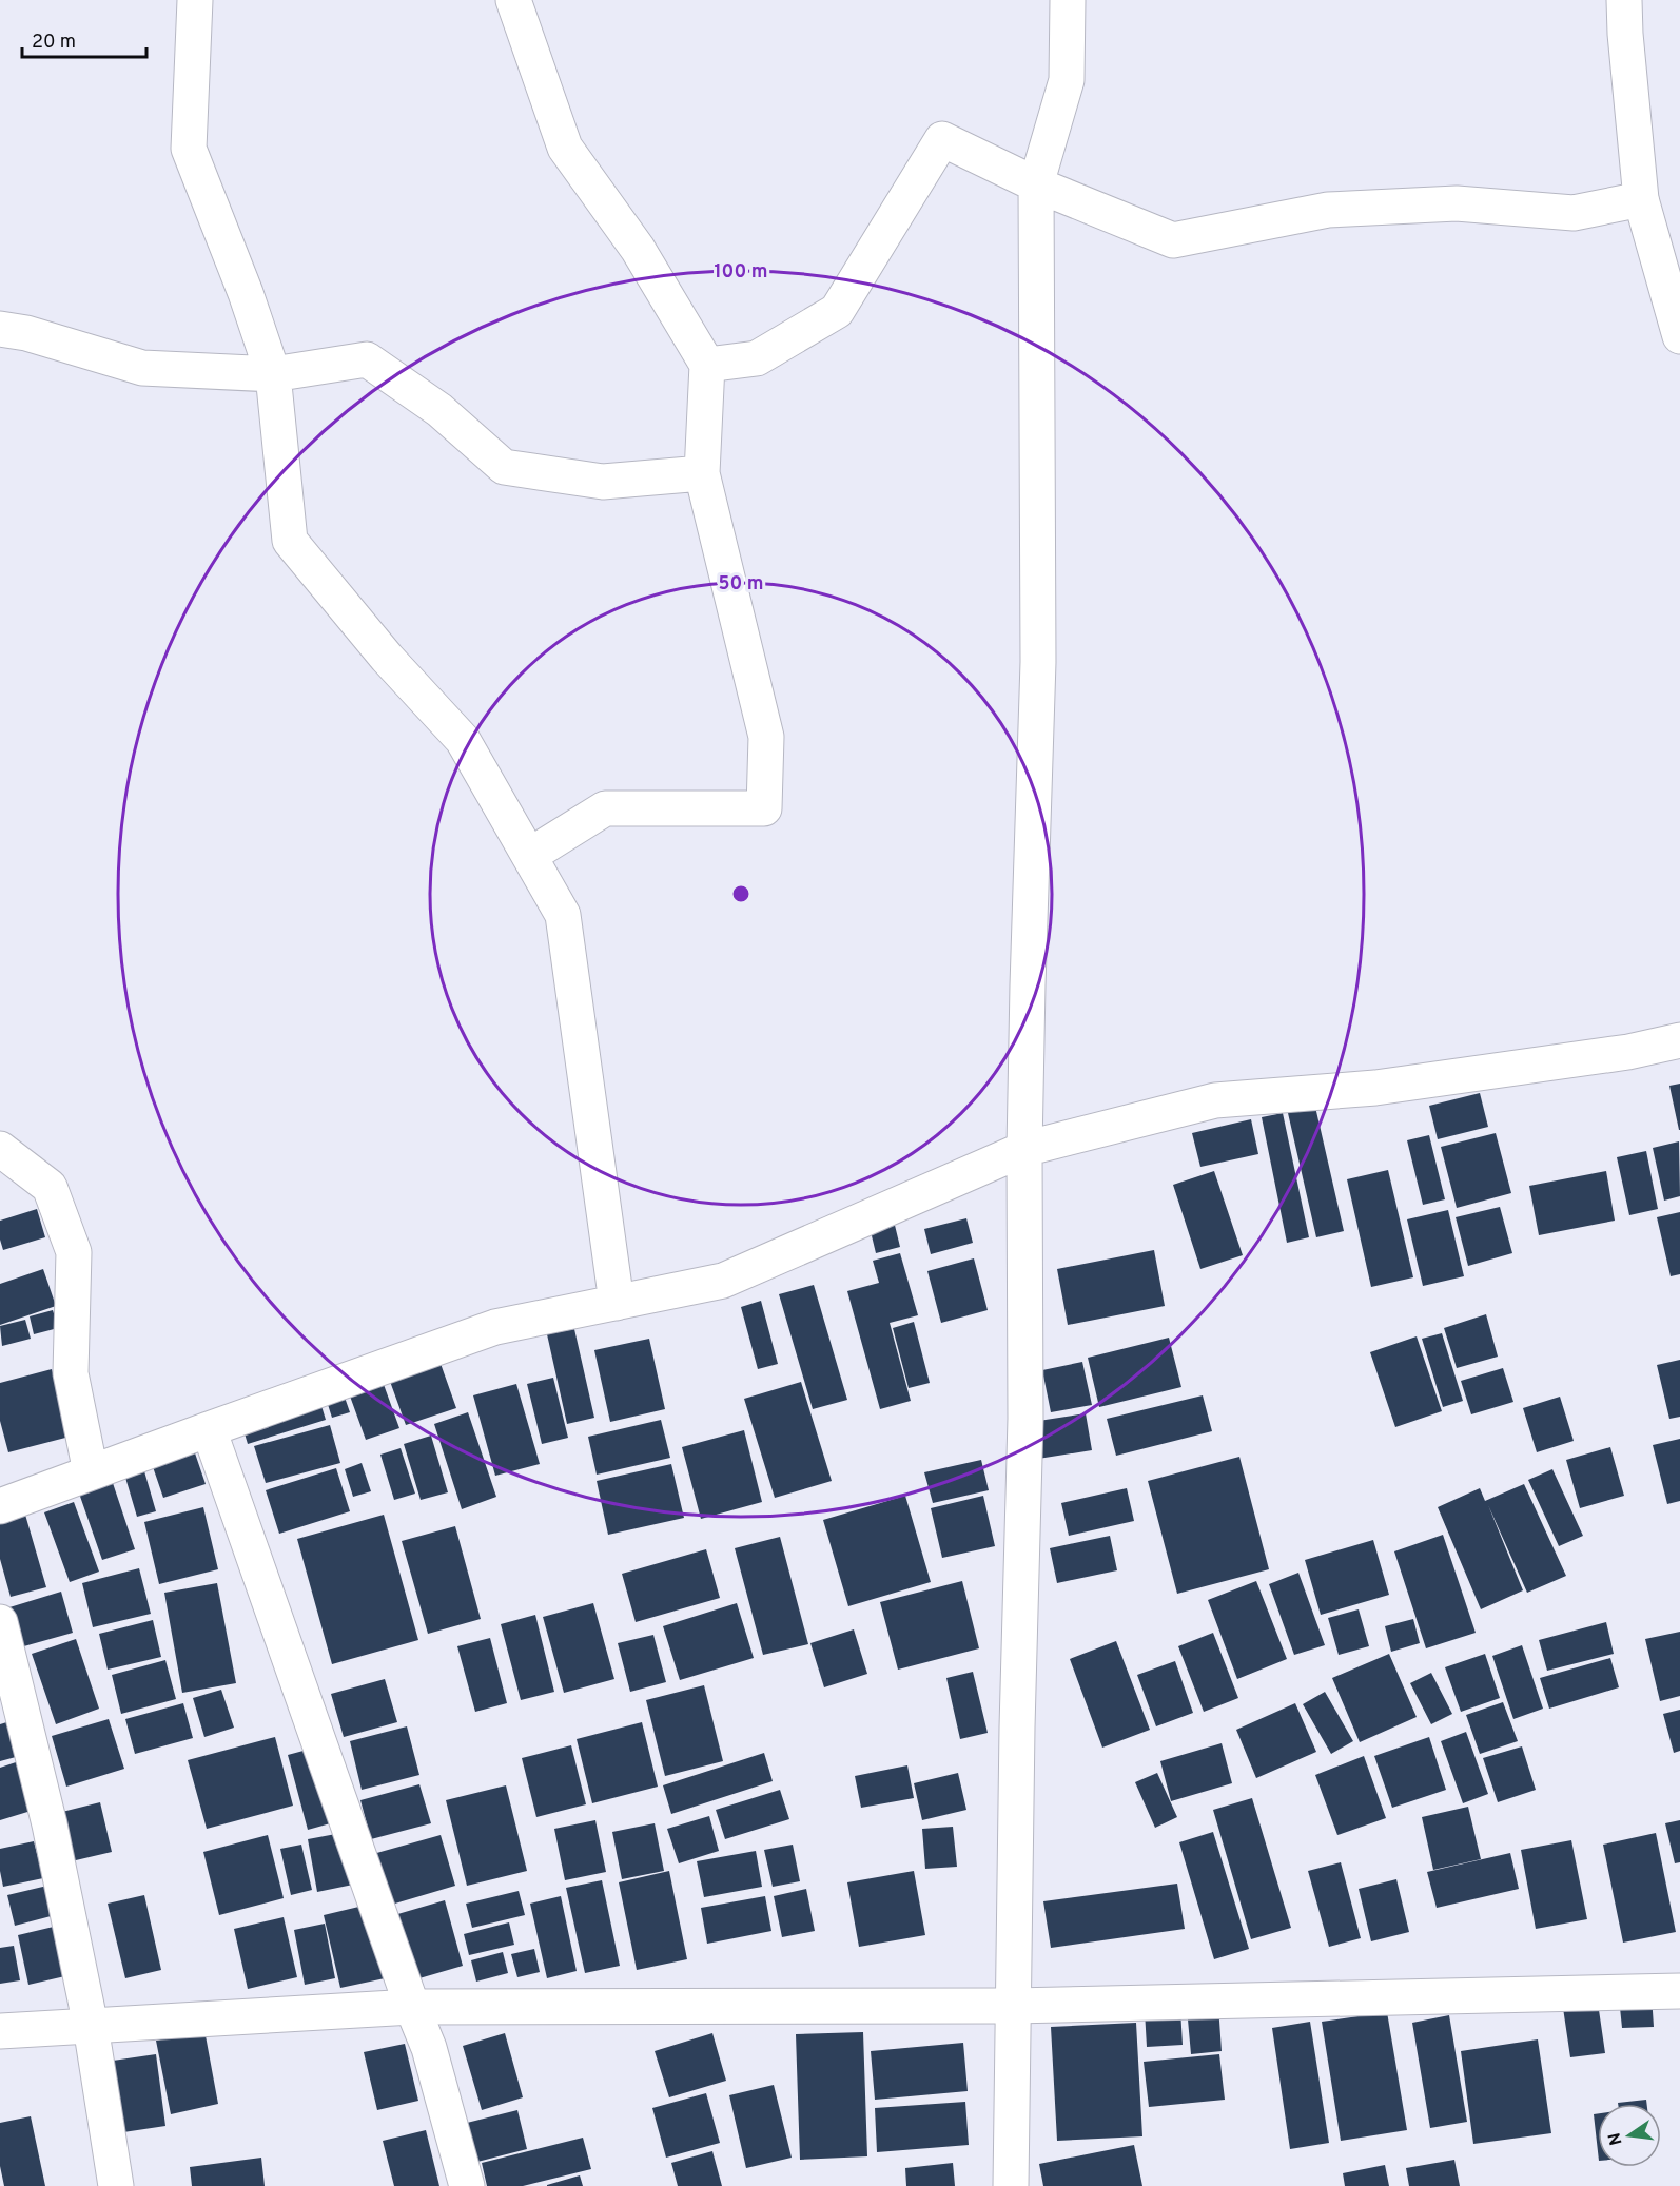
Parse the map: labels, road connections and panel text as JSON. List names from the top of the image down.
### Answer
{
  "scale_bar": "20 m",
  "north": "left",
  "rings": ["100 m", "50 m"]
}
